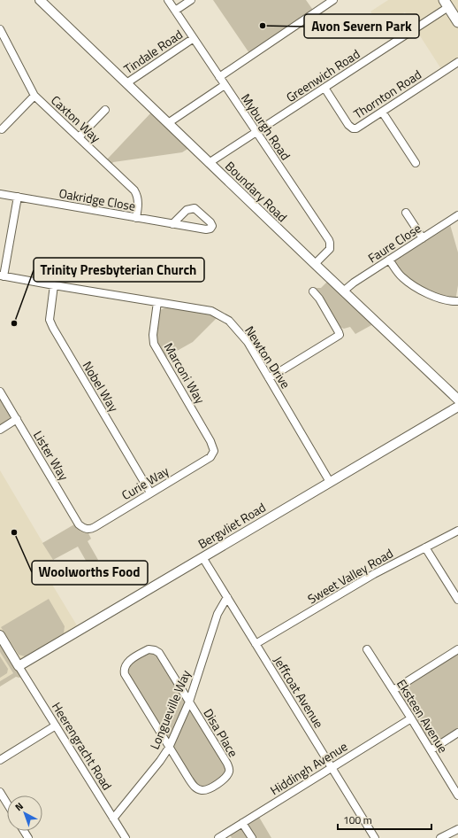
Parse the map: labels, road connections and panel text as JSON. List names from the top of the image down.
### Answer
{
  "streets": {
    "street": [
      "Tindale Road",
      "Greenwich Road",
      "Thornton Road",
      "Caxton Way",
      "Myburgh Road",
      "Boundary Road",
      "Oakridge Close",
      "Faure Close",
      "Newton Drive",
      "Marconi Way",
      "Nobel Way",
      "Lister Way",
      "Curie Way",
      "Bergvliet Road",
      "Sweet Valley Road",
      "Jeffcoat Avenue",
      "Longueville Way",
      "Eksteen Avenue",
      "Disa Place",
      "Heerengracht Road",
      "Hiddingh Avenue"
    ]
  },
  "crossings": [
    ["Tindale Road", "Myburgh Road"],
    ["Tindale Road", "Boundary Road"],
    ["Greenwich Road", "Thornton Road"],
    ["Greenwich Road", "Myburgh Road"],
    ["Greenwich Road", "Boundary Road"],
    ["Caxton Way", "Oakridge Close"],
    ["Myburgh Road", "Boundary Road"],
    ["Boundary Road", "Faure Close"],
    ["Newton Drive", "Marconi Way"],
    ["Newton Drive", "Nobel Way"],
    ["Newton Drive", "Bergvliet Road"],
    ["Marconi Way", "Curie Way"],
    ["Nobel Way", "Curie Way"],
    ["Lister Way", "Curie Way"],
    ["Bergvliet Road", "Jeffcoat Avenue"],
    ["Bergvliet Road", "Heerengracht Road"],
    ["Sweet Valley Road", "Jeffcoat Avenue"],
    ["Jeffcoat Avenue", "Longueville Way"],
    ["Jeffcoat Avenue", "Hiddingh Avenue"],
    ["Longueville Way", "Disa Place"],
    ["Longueville Way", "Heerengracht Road"],
    ["Eksteen Avenue", "Hiddingh Avenue"]
  ],
  "places": ["Avon Severn Park", "Trinity Presbyterian Church", "Woolworths Food"],
  "scale_bar": "100 m",
  "north": "top left"
}
